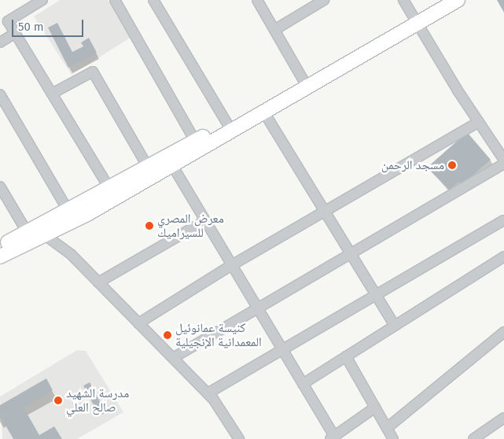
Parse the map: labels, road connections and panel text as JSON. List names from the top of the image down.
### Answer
{
  "places": [
    "مسجد الرحمن",
    "معرض المصري للسيراميك",
    "كنيسة عمانوئيل المعمدانية الإنجيلية",
    "مدرسة الشهيد صالح العلي"
  ],
  "scale_bar": "50 m"
}
